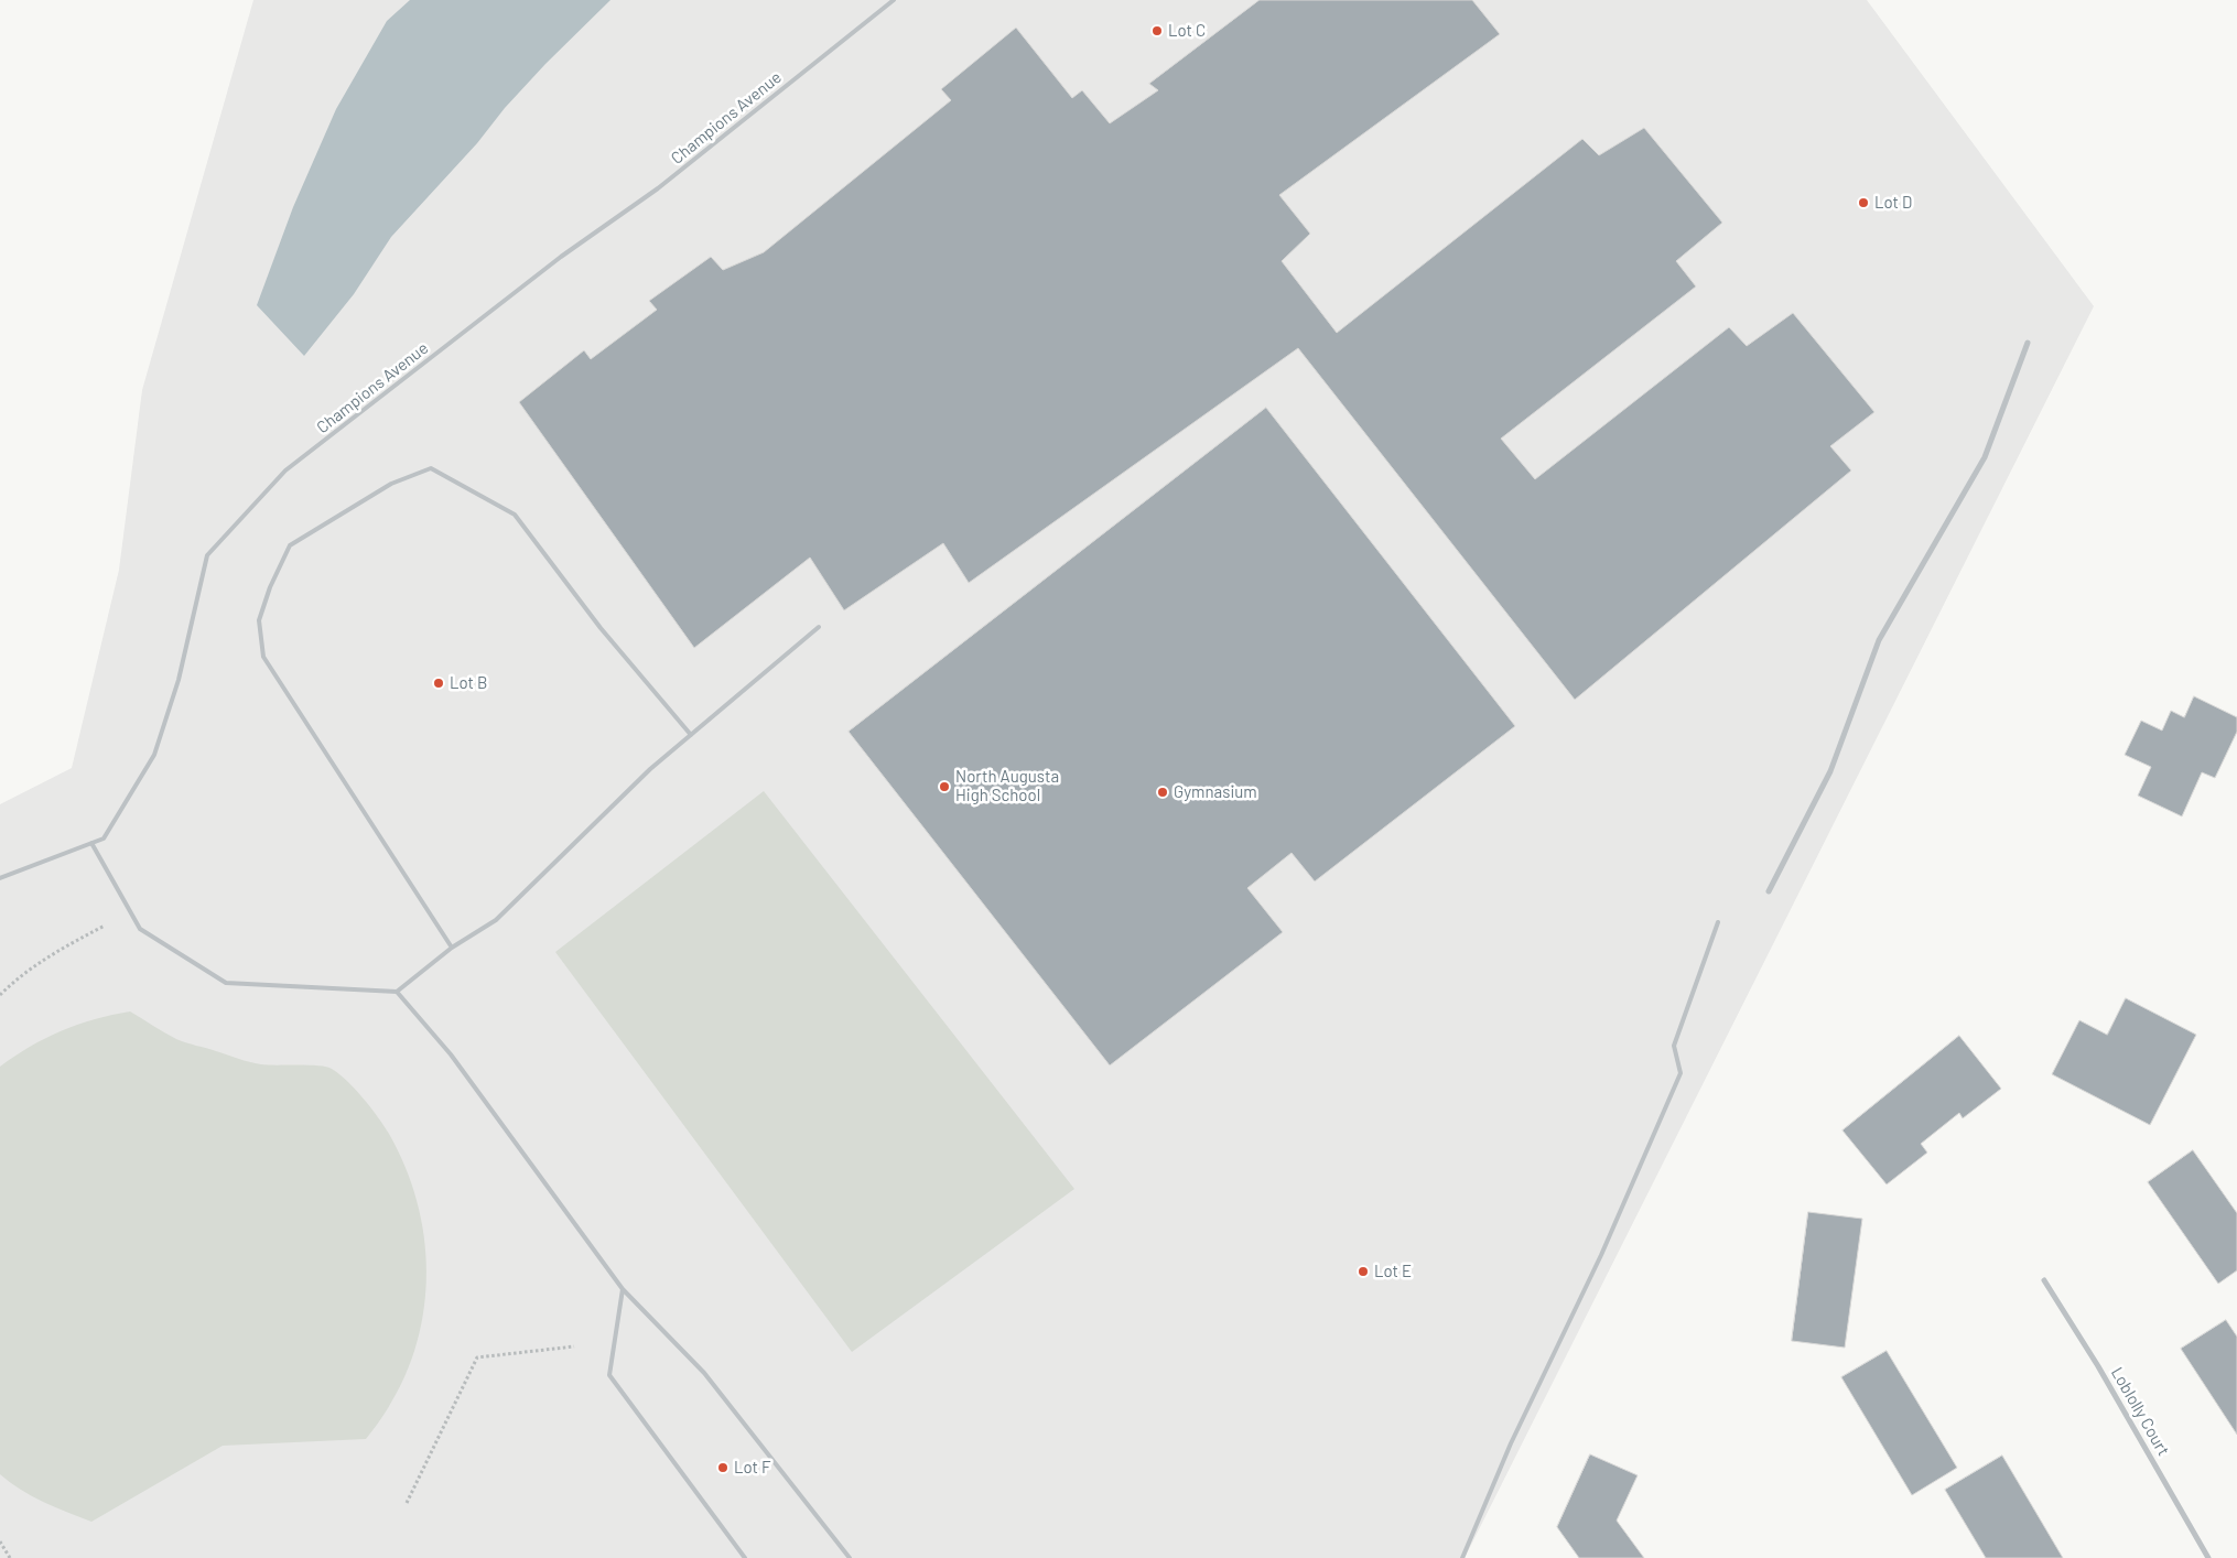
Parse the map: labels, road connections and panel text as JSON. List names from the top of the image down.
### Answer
{
  "streets": {
    "street": ["Loblolly Court"],
    "lane": ["Champions Avenue"]
  },
  "places": [
    "Lot C",
    "Lot D",
    "Lot B",
    "North Augusta High School",
    "Gymnasium",
    "Lot E",
    "Lot F"
  ]
}
